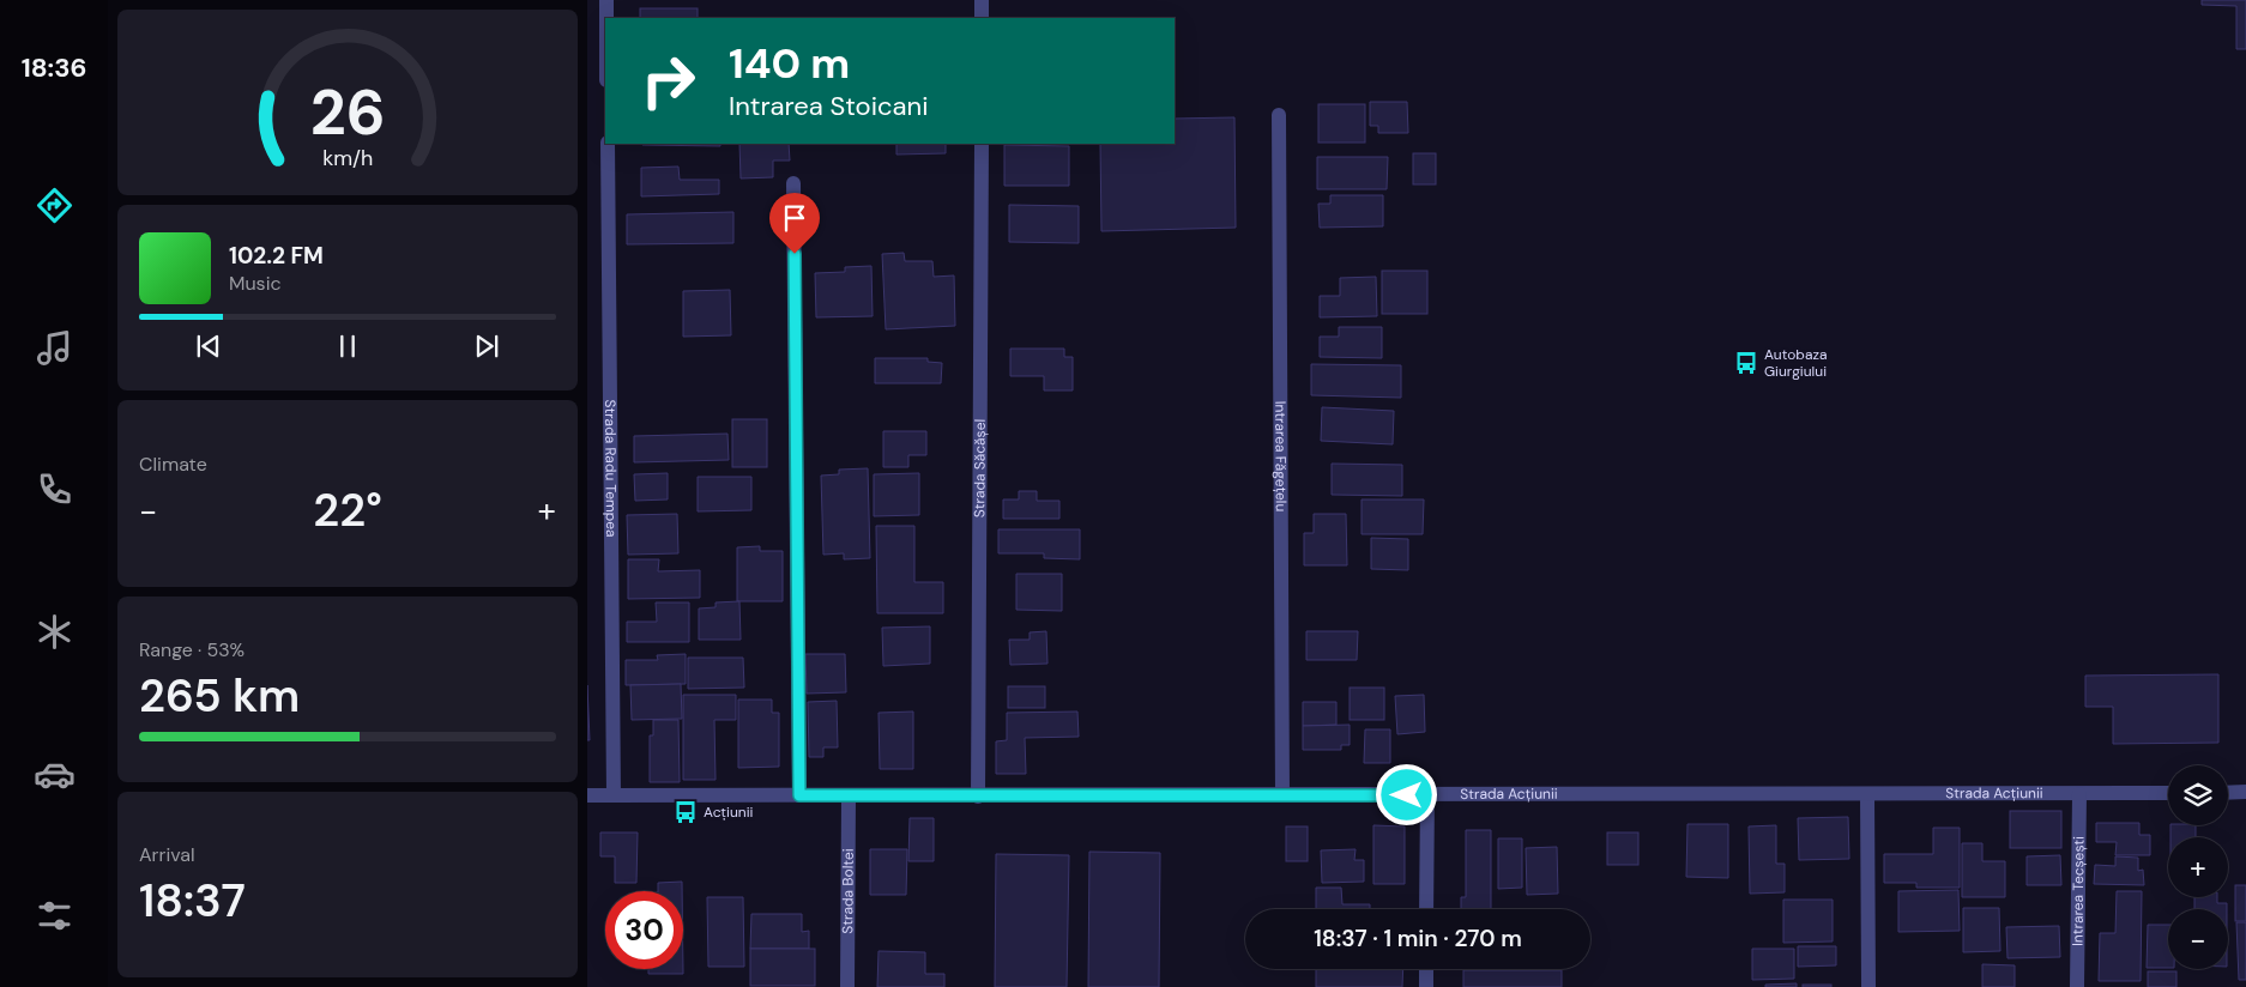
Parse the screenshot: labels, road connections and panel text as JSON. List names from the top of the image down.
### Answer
{
  "streets": {
    "street": [
      "Intrarea Făgețelu",
      "Strada Radu Tempea",
      "Strada Săcășel",
      "Strada Acțiunii",
      "Intrarea Tecșești",
      "Strada Boltei"
    ]
  },
  "crossings": [
    ["Intrarea Făgețelu", "Strada Acțiunii"],
    ["Strada Radu Tempea", "Strada Acțiunii"],
    ["Strada Săcășel", "Strada Acțiunii"],
    ["Strada Acțiunii", "Intrarea Tecșești"],
    ["Strada Acțiunii", "Strada Boltei"]
  ],
  "places": {
    "bus stop": ["Autobaza Giurgiului", "Acțiunii"]
  },
  "page": {
    "tabs": "18:36",
    "turn": ["140 m", "Intrarea Stoicani"],
    "song": ["102.2 FM", "Music"],
    "tile": [
      "Climate",
      ["Range · 53%", "265 km"],
      ["Arrival", "18:37"]
    ],
    "heat": ["−", "22°", "+"],
    "map_buttons": ["+", "−"],
    "limit": "30",
    "trip": "18:37 · 1 min · 270 m",
    "gauge": ["26", "km/h"]
  }
}
